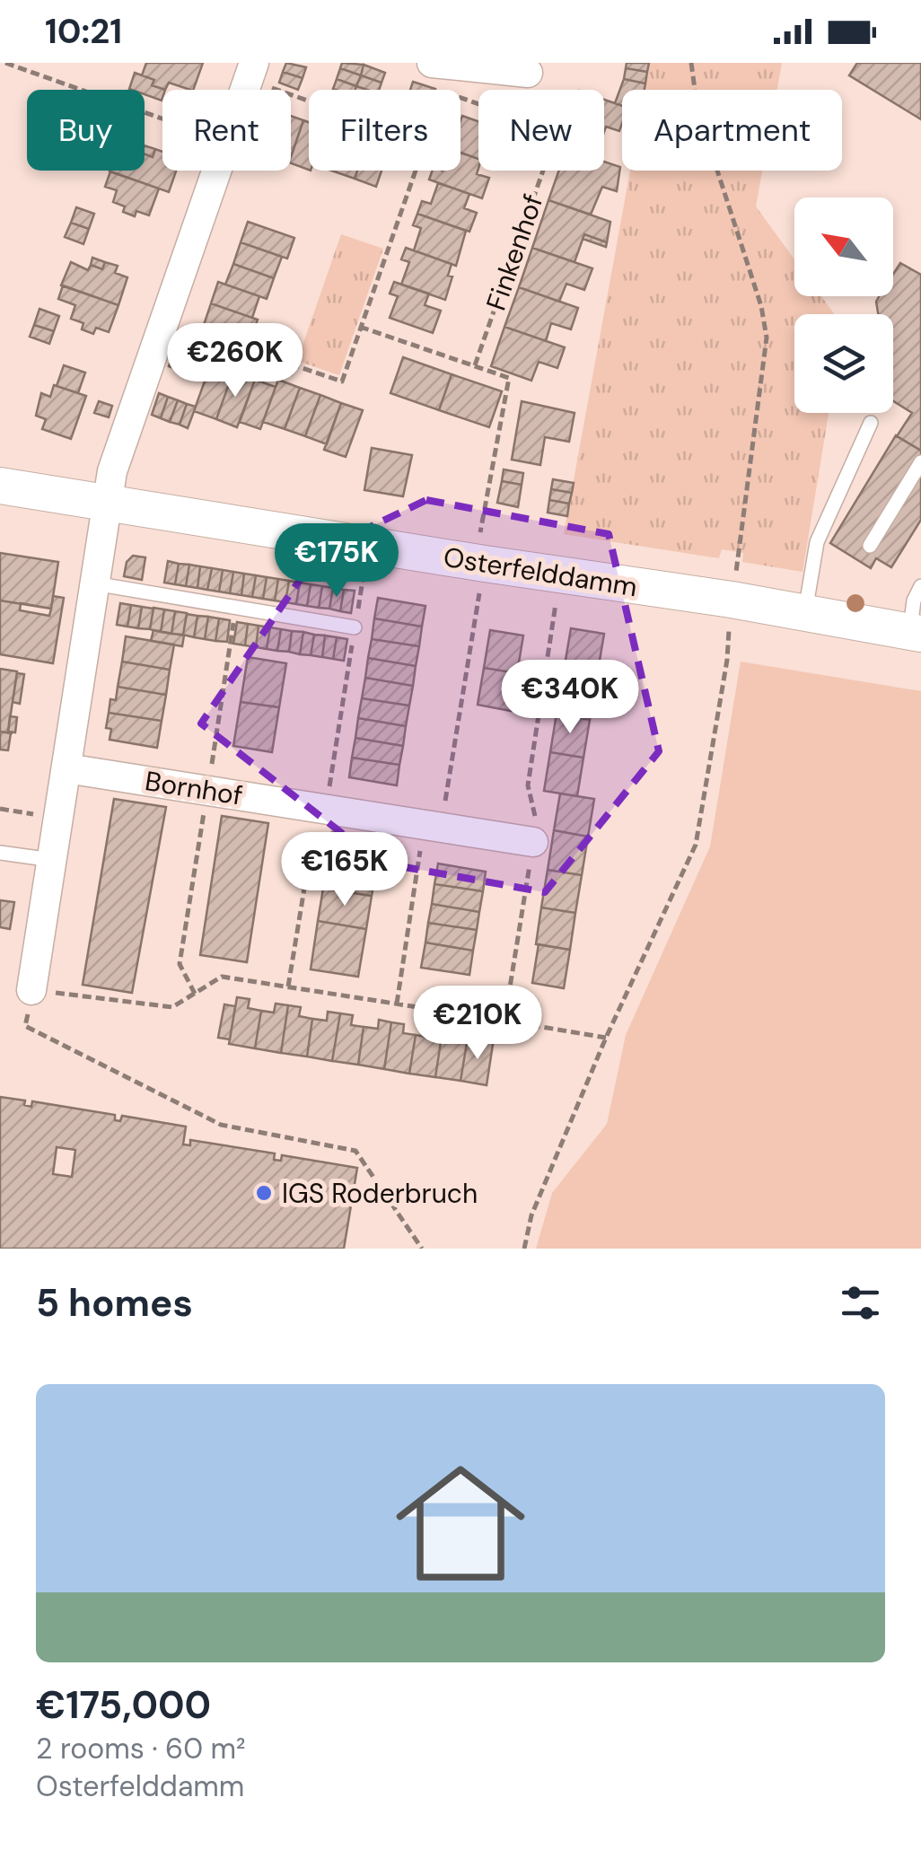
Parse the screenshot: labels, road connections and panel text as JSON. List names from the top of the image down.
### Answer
{
  "streets": {
    "street": ["Osterfelddamm", "Bornhof"],
    "path": ["Finkenhof"]
  },
  "places": ["IGS Roderbruch"],
  "north": "top left",
  "page": {
    "status": "10:21",
    "chip": [
      "Buy",
      "Rent",
      "Filters",
      "New",
      "Apartment"
    ],
    "price": [
      "€260K",
      "€175K",
      "€340K",
      "€165K",
      "€210K"
    ],
    "heading": "5 homes",
    "list": [
      {
        "name": "€175,000",
        "note": "2 rooms · 60 m² · Osterfelddamm"
      }
    ]
  }
}
